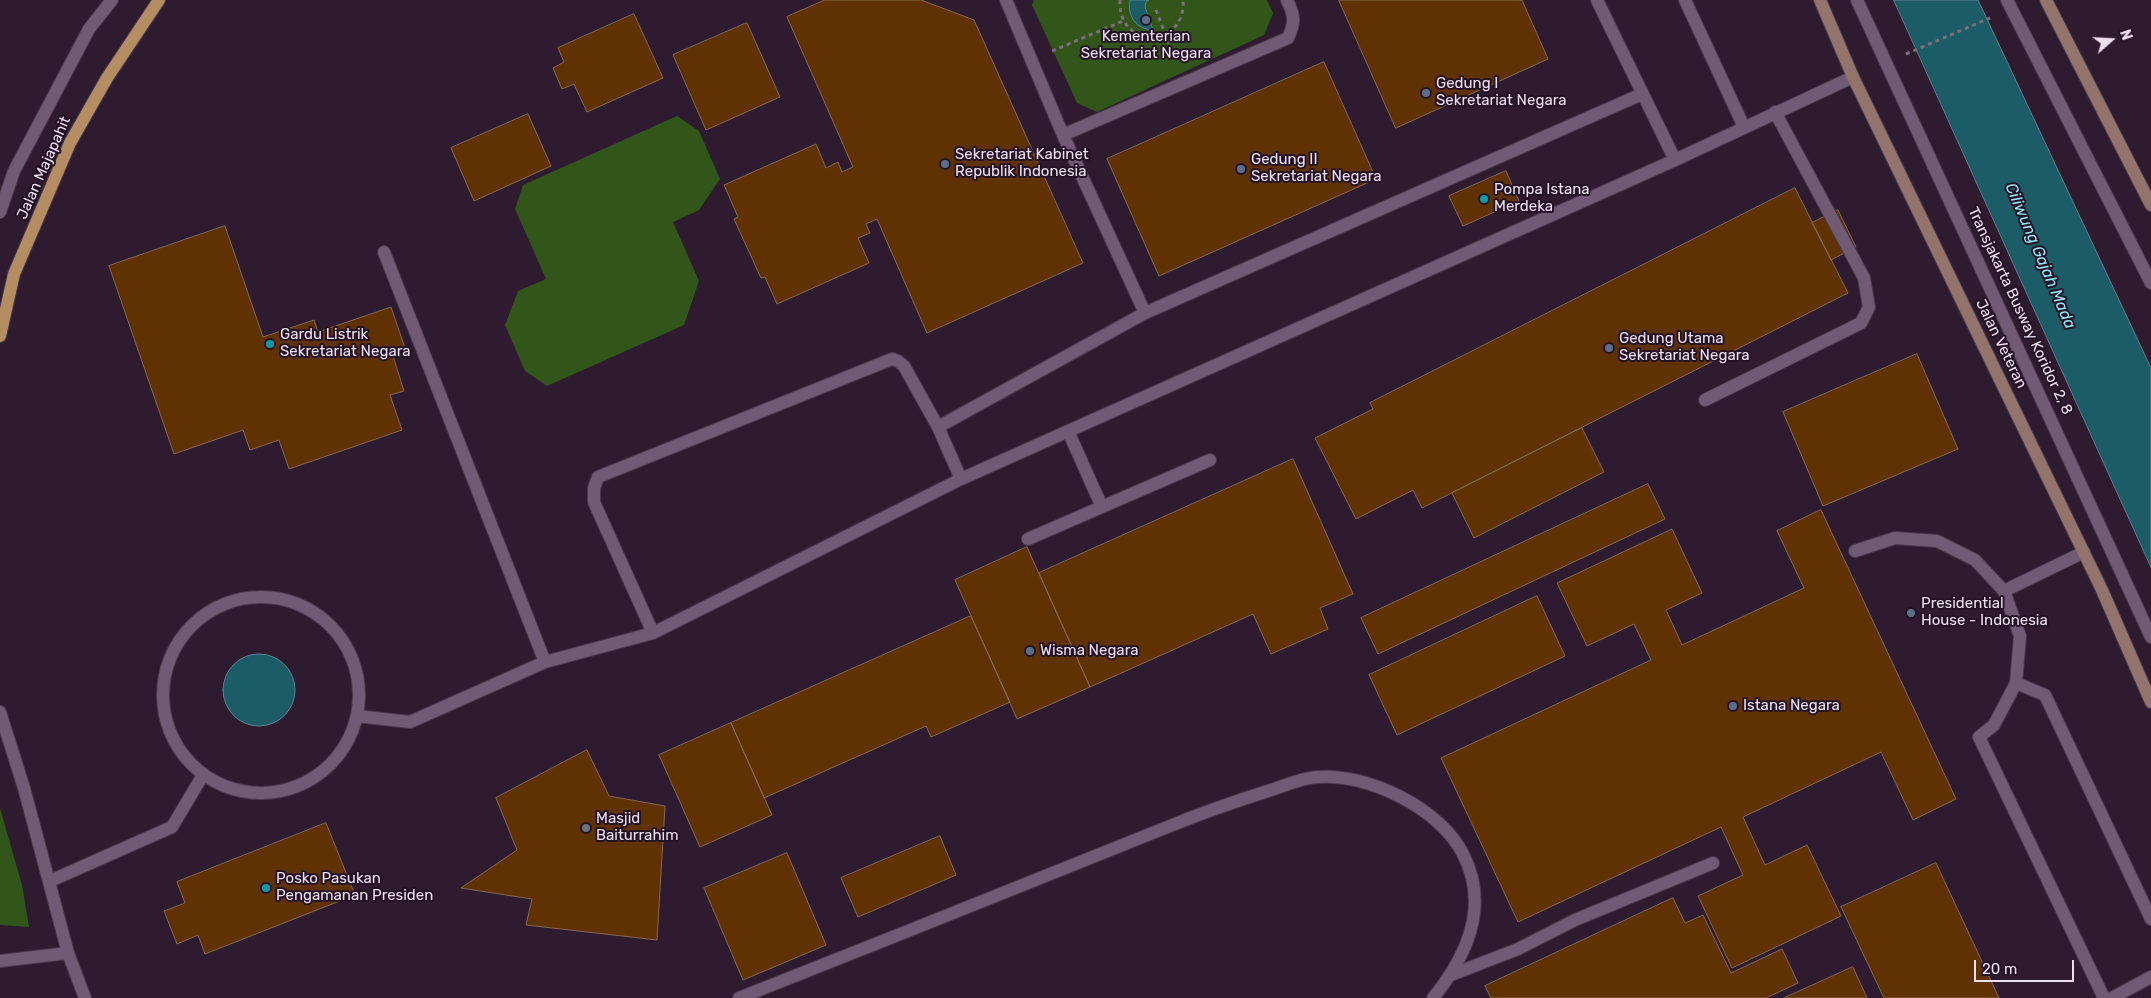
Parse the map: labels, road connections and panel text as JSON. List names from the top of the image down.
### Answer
{
  "streets": {
    "main road": ["Jalan Majapahit", "Jalan Veteran"],
    "lane": ["Transjakarta Busway Koridor 2, 8"]
  },
  "water": ["Ciliwung Gajah Mada"],
  "places": [
    "Kementerian Sekretariat Negara",
    "Gedung I Sekretariat Negara",
    "Sekretariat Kabinet Republik Indonesia",
    "Gedung II Sekretariat Negara",
    "Pompa Istana Merdeka",
    "Gardu Listrik Sekretariat Negara",
    "Gedung Utama Sekretariat Negara",
    "Presidential House - Indonesia",
    "Wisma Negara",
    "Istana Negara",
    "Masjid Baiturrahim",
    "Posko Pasukan Pengamanan Presiden"
  ],
  "scale_bar": "20 m",
  "north": "right"
}
